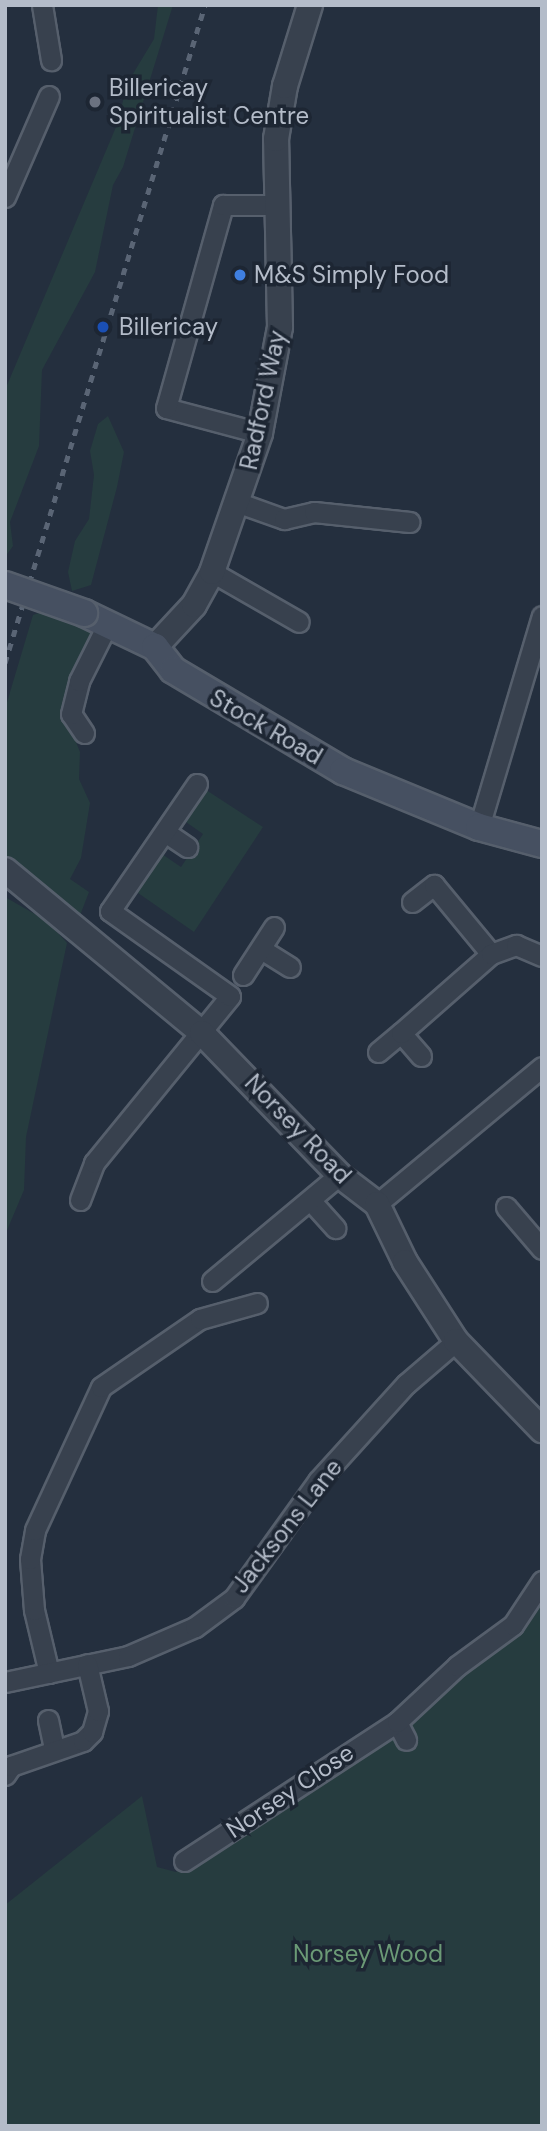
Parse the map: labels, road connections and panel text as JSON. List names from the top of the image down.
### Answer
{
  "streets": {
    "main road": ["Stock Road"],
    "street": [
      "Radford Way",
      "Norsey Road",
      "Jacksons Lane",
      "Norsey Close"
    ]
  },
  "crossings": [
    ["Radford Way", "Stock Road"],
    ["Norsey Road", "Jacksons Lane"]
  ],
  "parks": ["Norsey Wood"],
  "places": ["Billericay Spiritualist Centre", "M&S Simply Food", "Billericay"]
}
